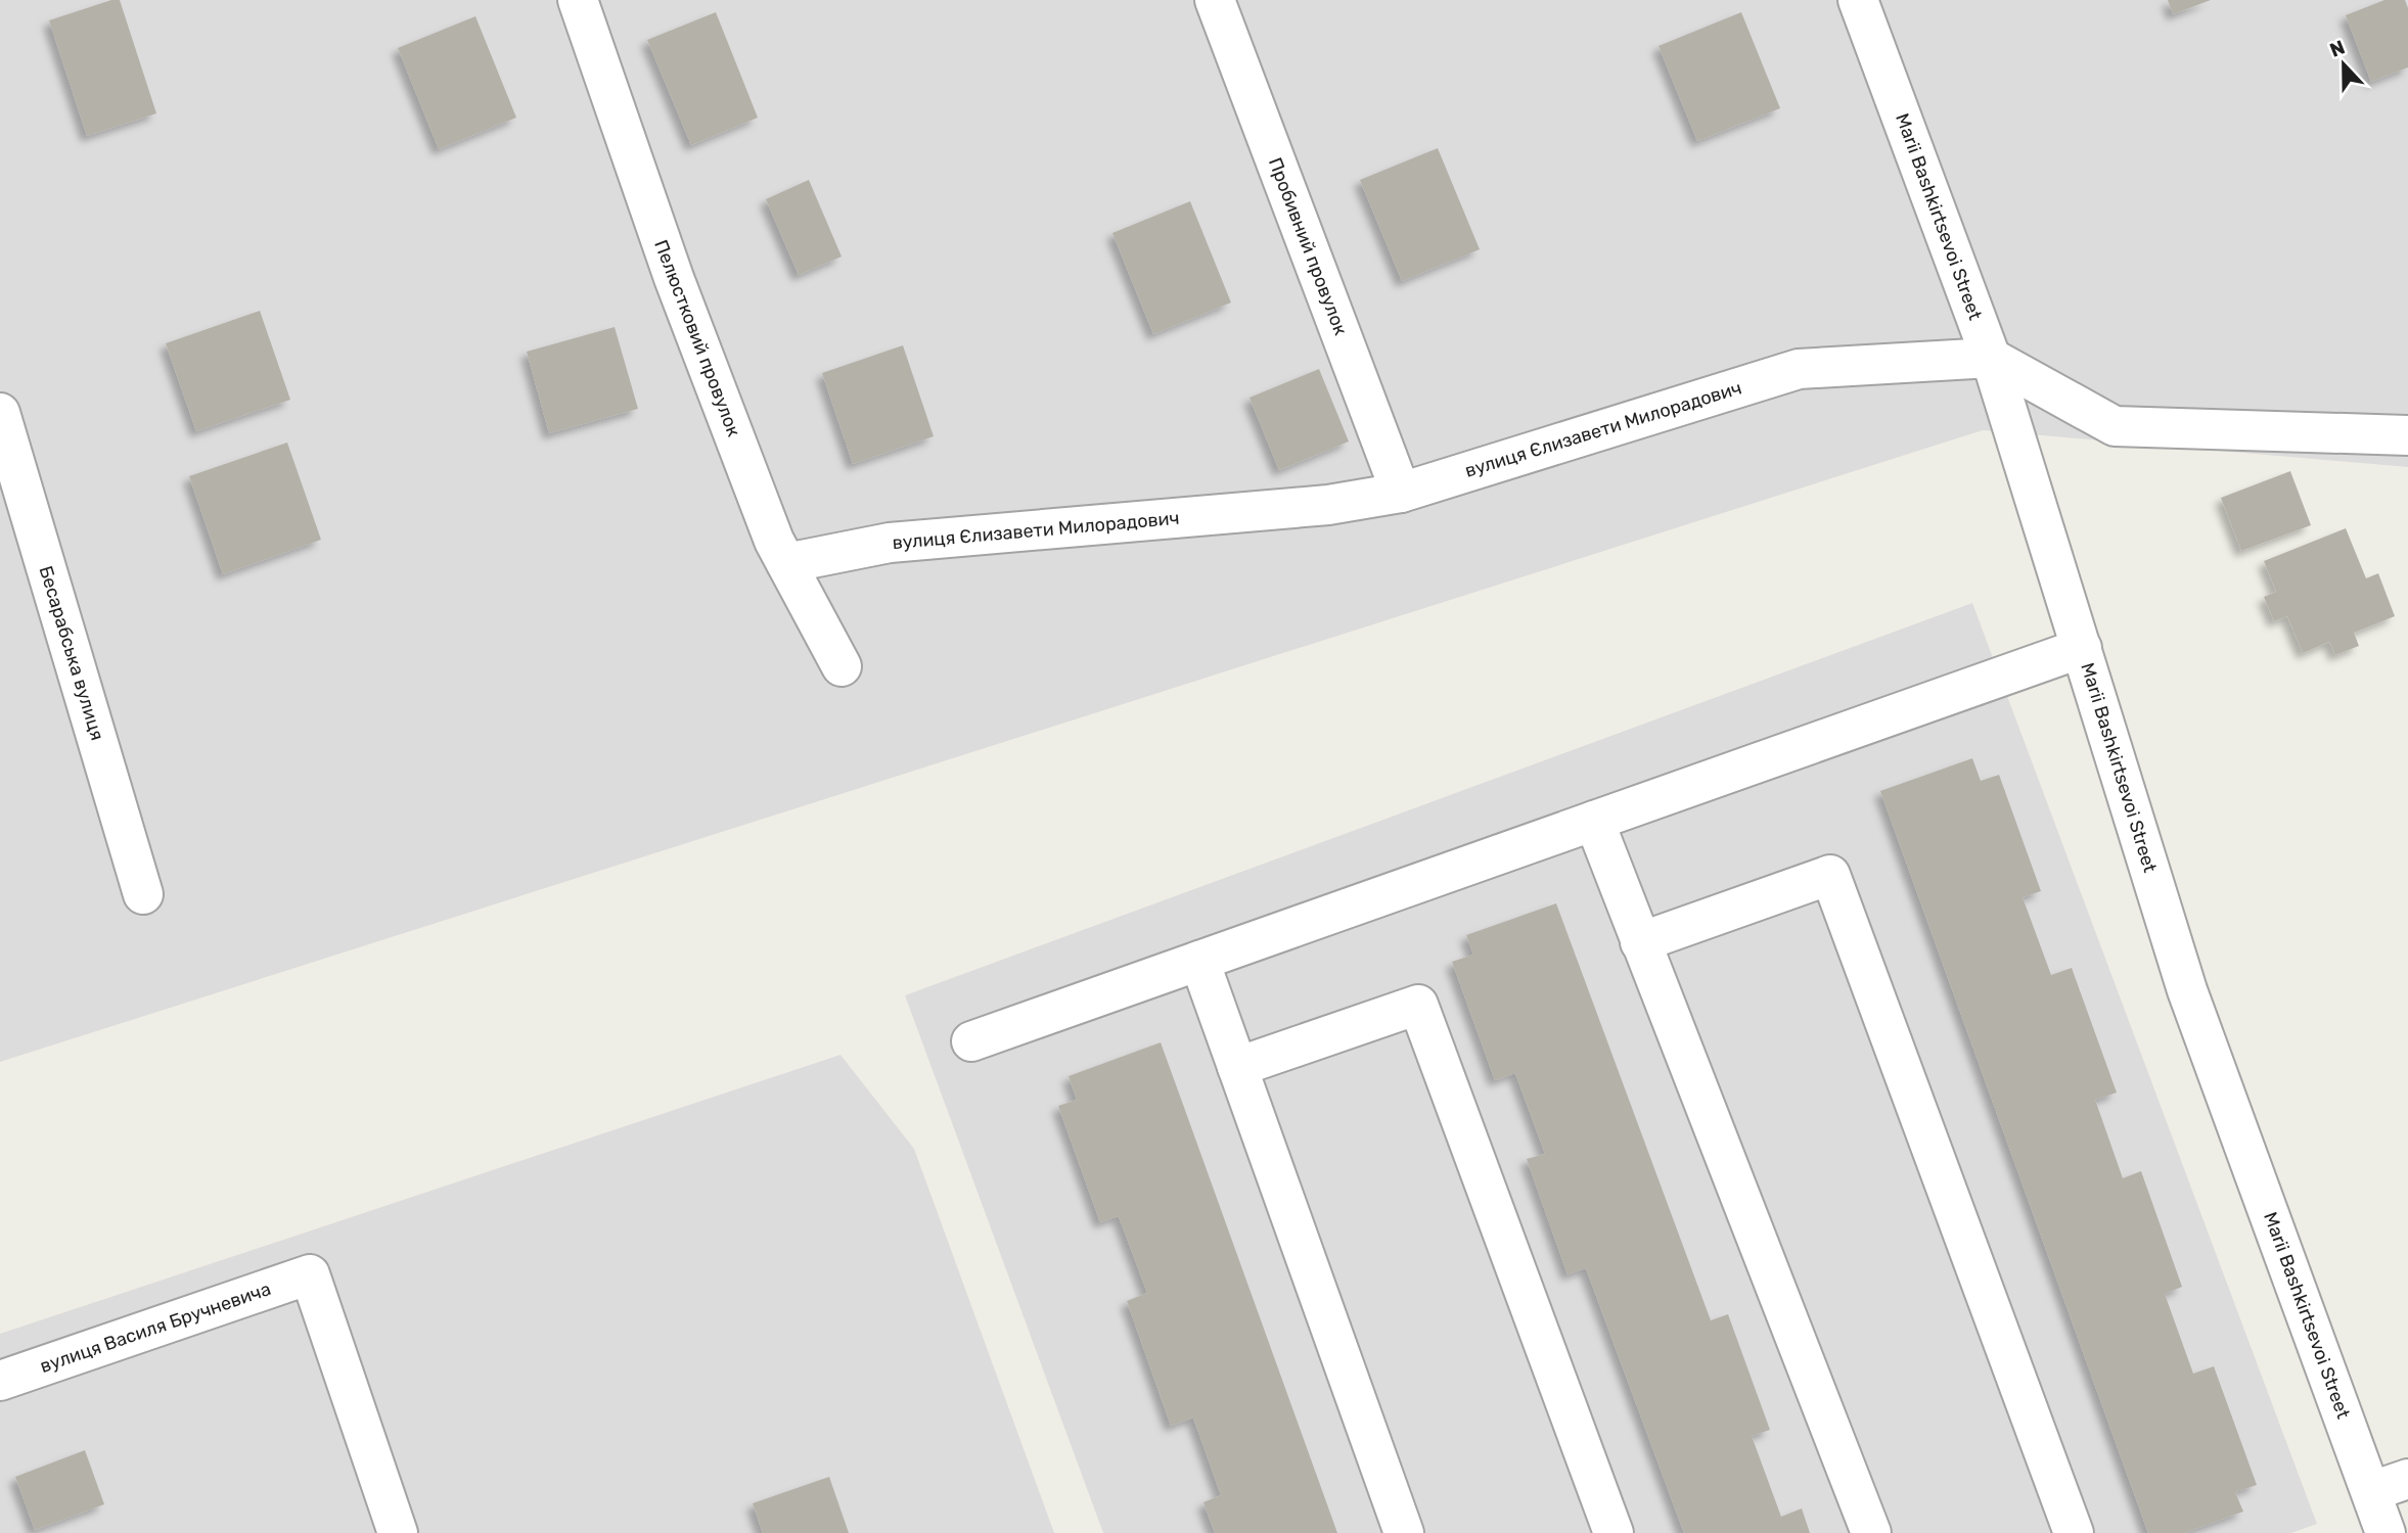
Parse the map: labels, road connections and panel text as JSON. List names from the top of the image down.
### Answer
{
  "streets": {
    "street": [
      "Marii Bashkirtsevoi Street",
      "Пробивний провулок",
      "Пелюстковий провулок",
      "вулиця Єлизавети Милорадович",
      "Бесарабська вулиця",
      "вулиця Василя Бручневича"
    ]
  },
  "crossings": [
    ["Marii Bashkirtsevoi Street", "вулиця Єлизавети Милорадович"],
    ["Пробивний провулок", "вулиця Єлизавети Милорадович"],
    ["Пелюстковий провулок", "вулиця Єлизавети Милорадович"]
  ],
  "north": "top"
}
